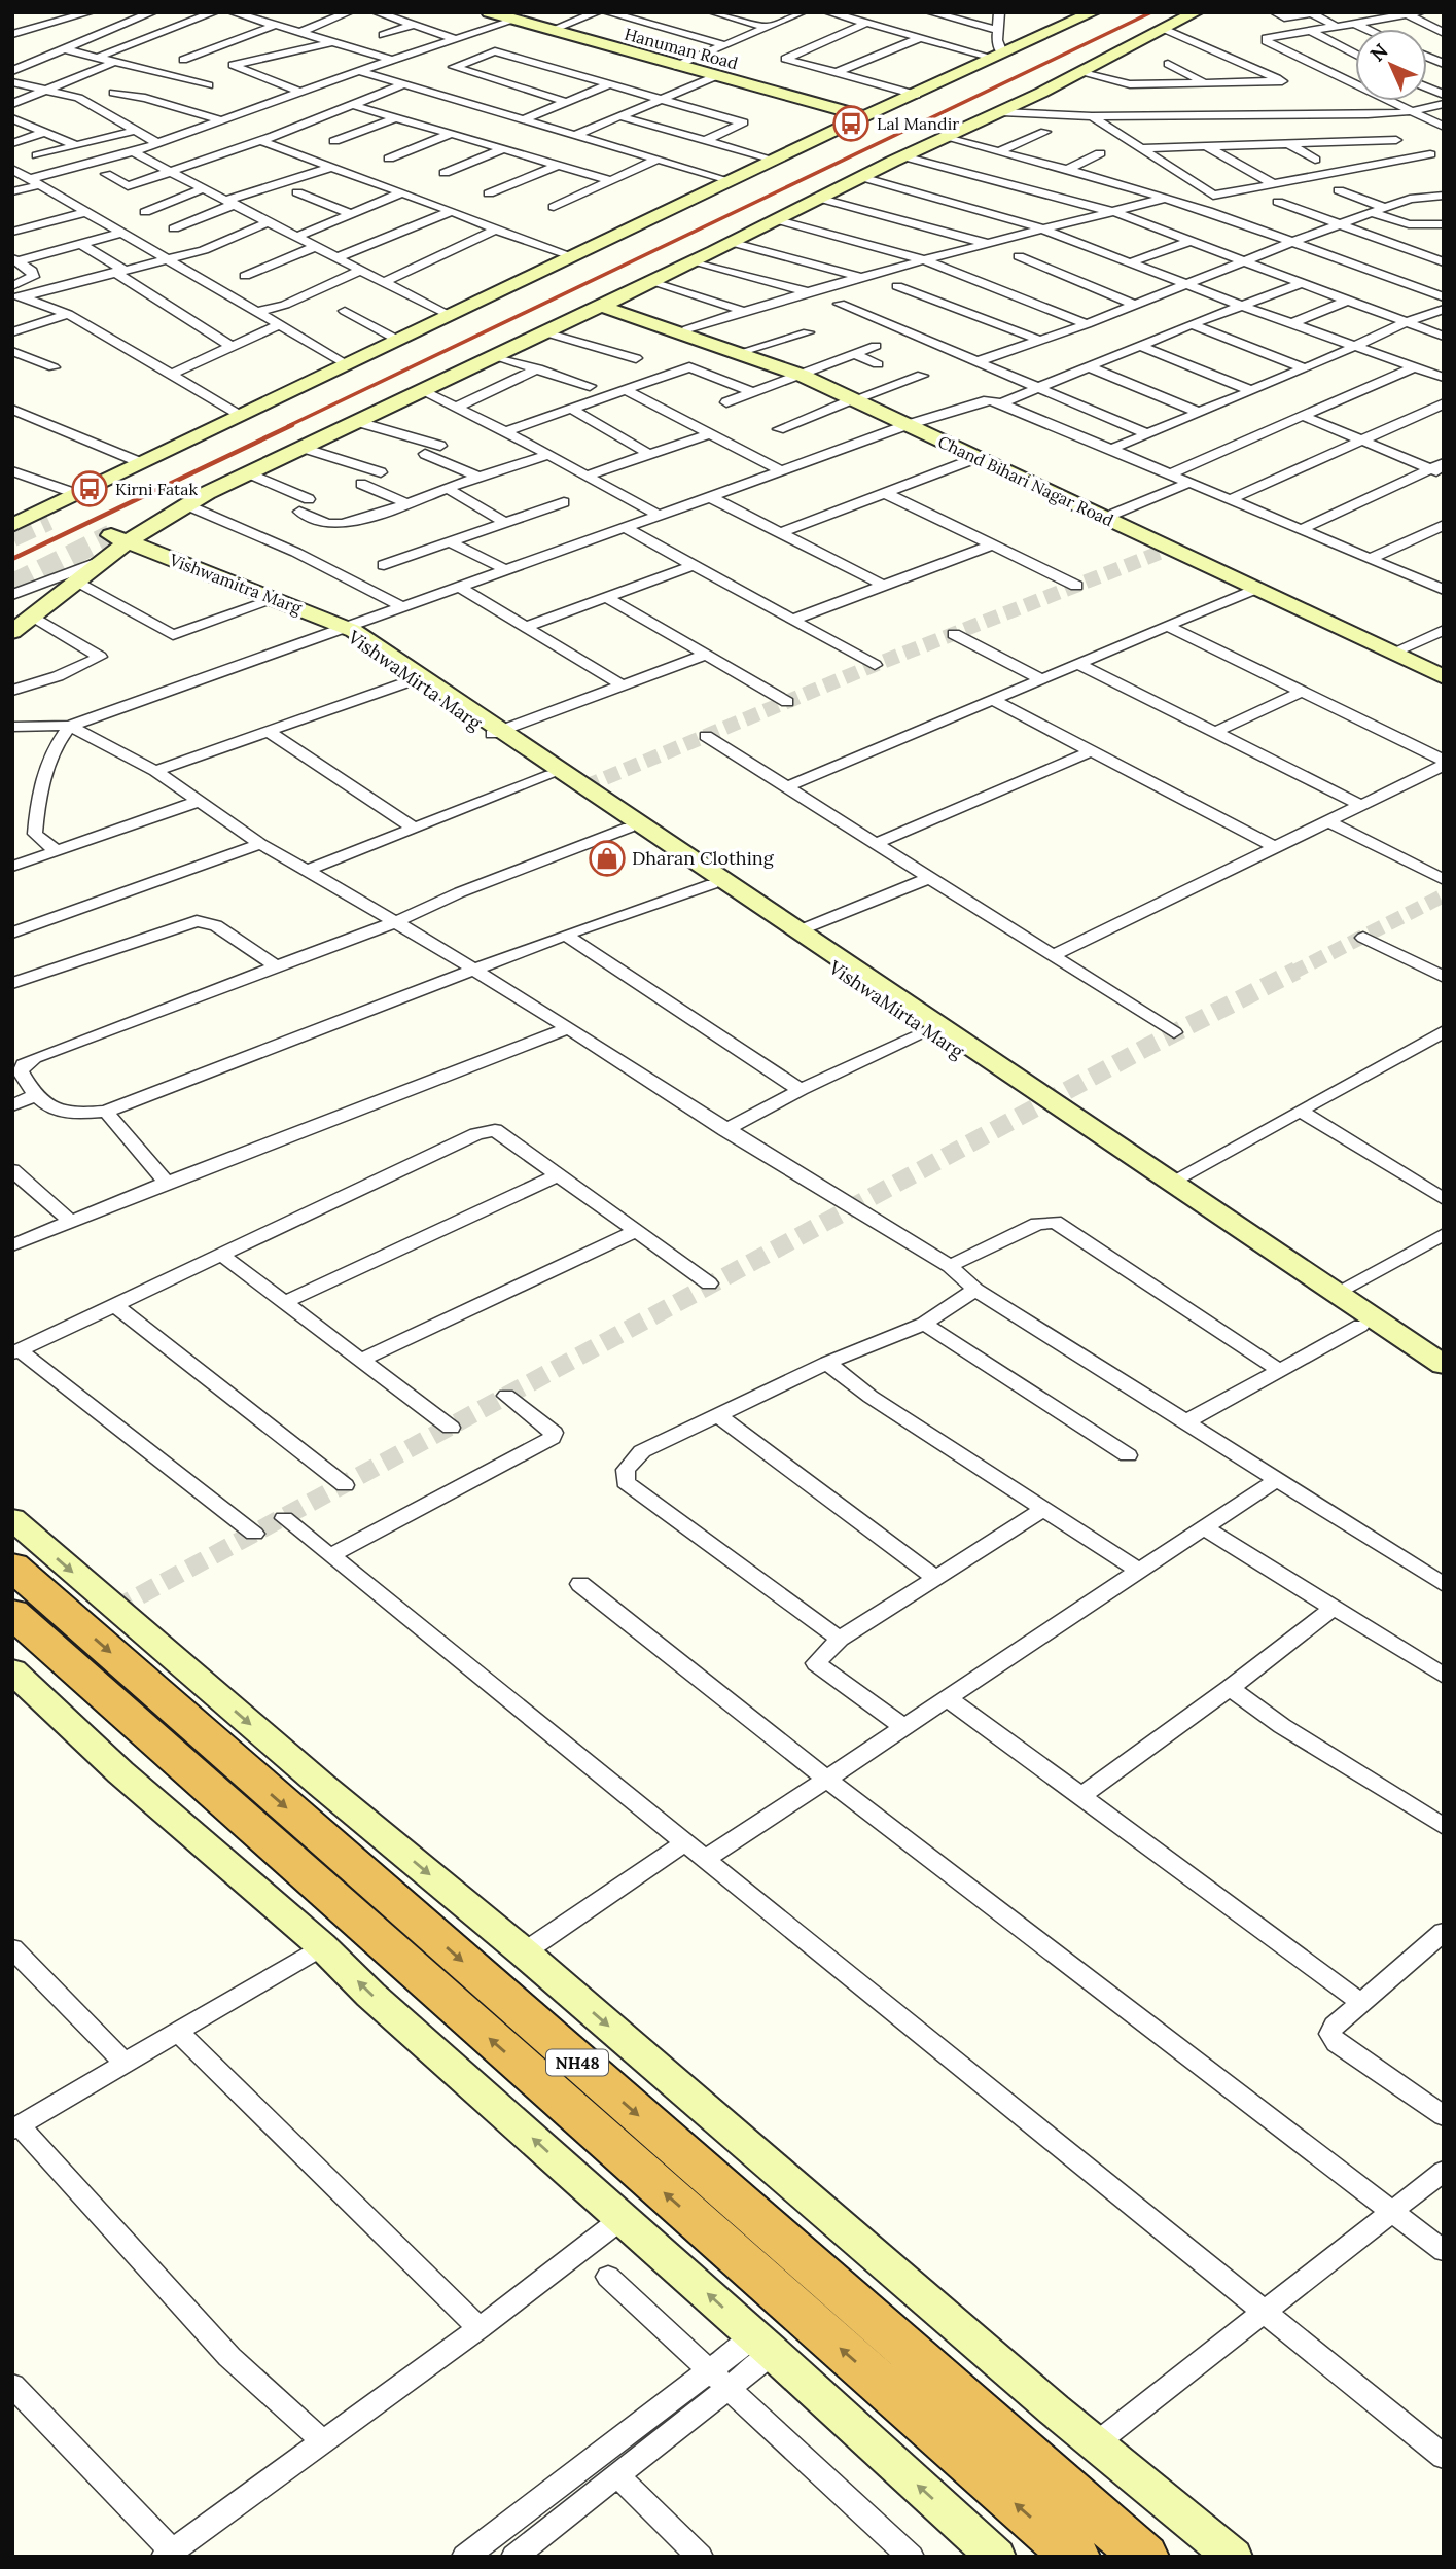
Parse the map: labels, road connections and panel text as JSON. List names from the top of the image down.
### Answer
{
  "streets": {
    "highway": ["NH48"],
    "street": [
      "Hanuman Road",
      "Chand Bihari Nagar Road",
      "Vishwamitra Marg",
      "VishwaMirta Marg"
    ]
  },
  "crossings": [
    ["Vishwamitra Marg", "VishwaMirta Marg"]
  ],
  "places": {
    "bus stop": ["Lal Mandir", "Kirni Fatak"],
    "shop": ["Dharan Clothing"]
  },
  "north": "top left"
}
